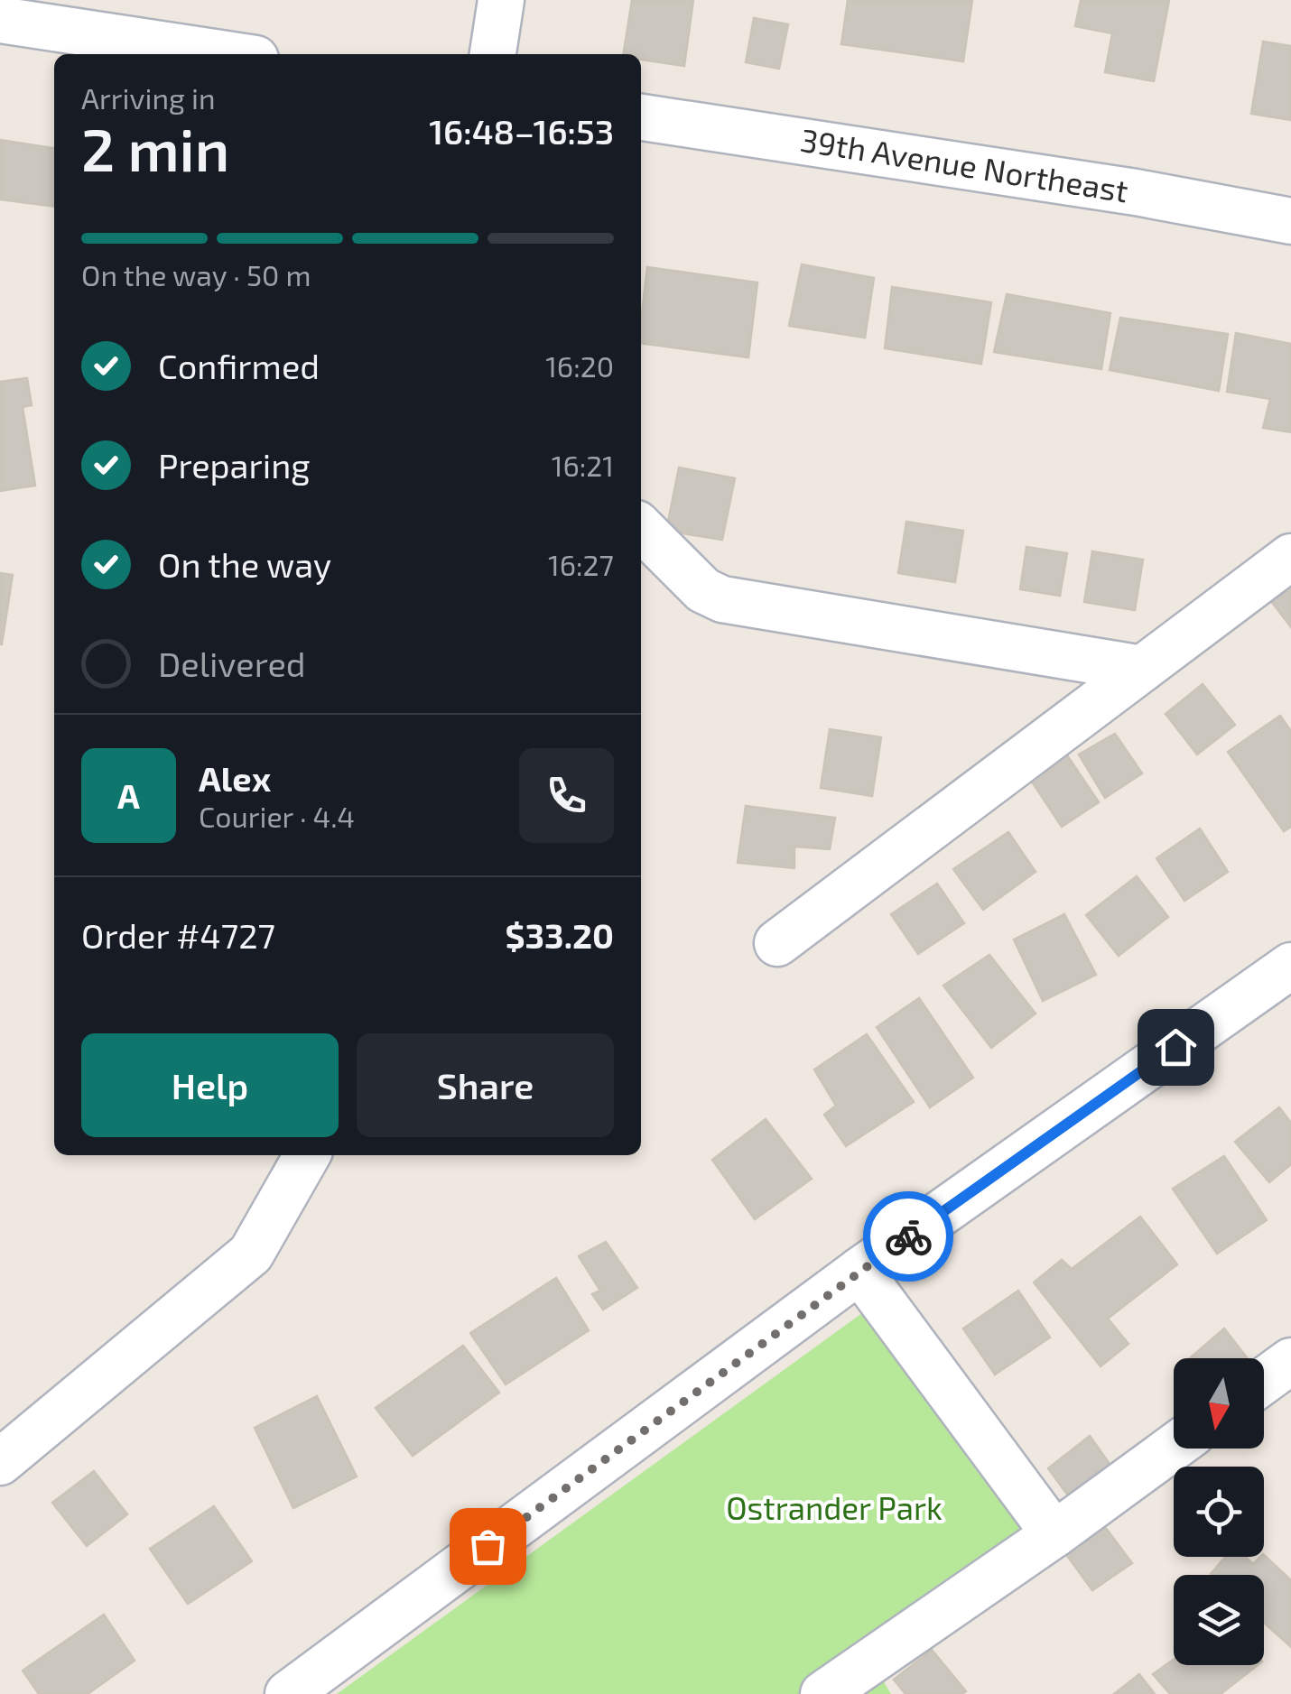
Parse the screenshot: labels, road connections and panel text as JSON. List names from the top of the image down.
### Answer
{
  "streets": {
    "street": ["39th Avenue Northeast"]
  },
  "parks": ["Ostrander Park"],
  "north": "bottom",
  "page": {
    "heading": ["2 min", "Arriving in", "16:48–16:53"],
    "panel": [
      "Alex",
      "Courier · 4.4",
      "Order #4727",
      "$33.20"
    ],
    "bar": "On the way · 50 m",
    "list": [
      ["Confirmed", "16:20"],
      ["Preparing", "16:21"],
      ["On the way", "16:27"],
      "Delivered"
    ],
    "round": "A",
    "buttons": ["Help", "Share"]
  }
}
